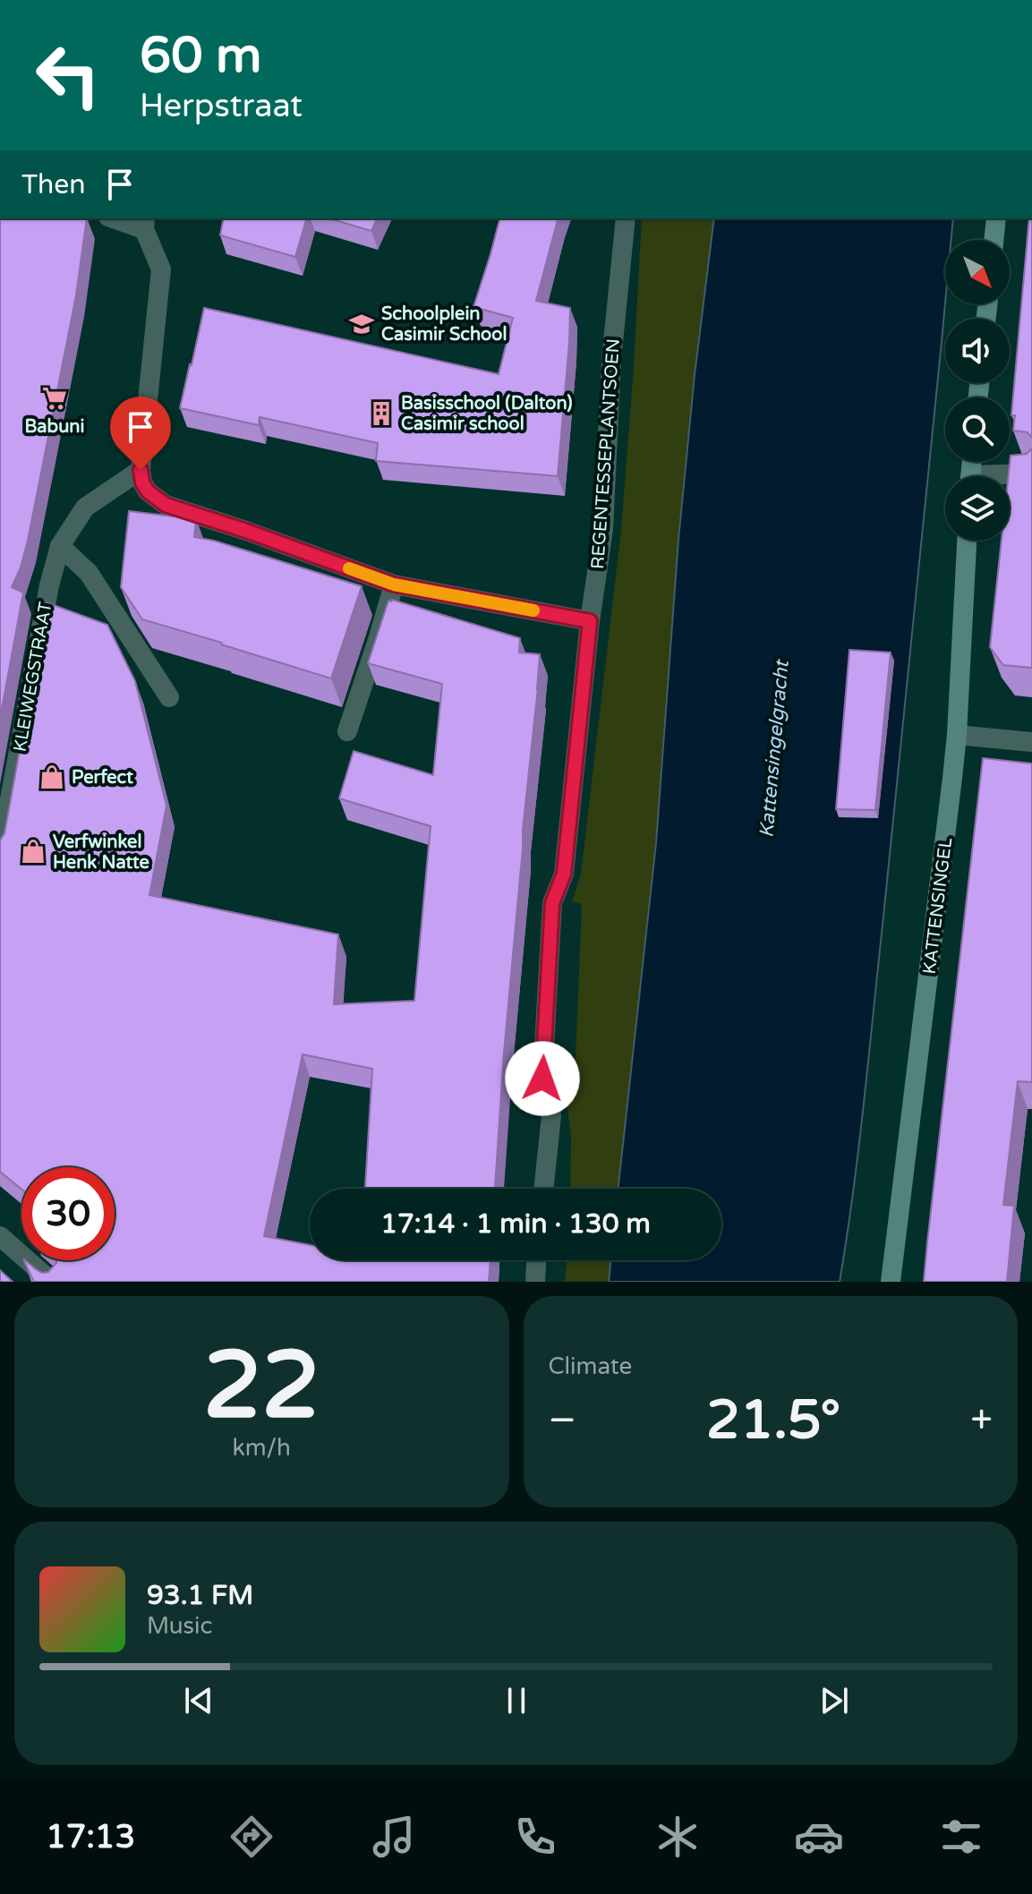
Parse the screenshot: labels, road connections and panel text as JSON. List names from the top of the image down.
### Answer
{
  "streets": {
    "main road": ["KATTENSINGEL"],
    "street": ["REGENTESSEPLANTSOEN", "KLEIWEGSTRAAT"]
  },
  "water": ["Kattensingelgracht"],
  "places": {
    "school or university": ["Schoolplein Casimir School"],
    "supermarket": ["Babuni"],
    "building": ["Basisschool (Dalton) Casimir school"],
    "shop": ["Perfect", "Verfwinkel Henk Natte"]
  },
  "north": "bottom right",
  "page": {
    "turn": ["60 m", "Herpstraat"],
    "then": "Then",
    "limit": "30",
    "trip": "17:14 · 1 min · 130 m",
    "tile": [
      ["22", "km/h"],
      "Climate"
    ],
    "heat": ["−", "21.5°", "+"],
    "song": ["93.1 FM", "Music"],
    "tabs": "17:13"
  }
}
